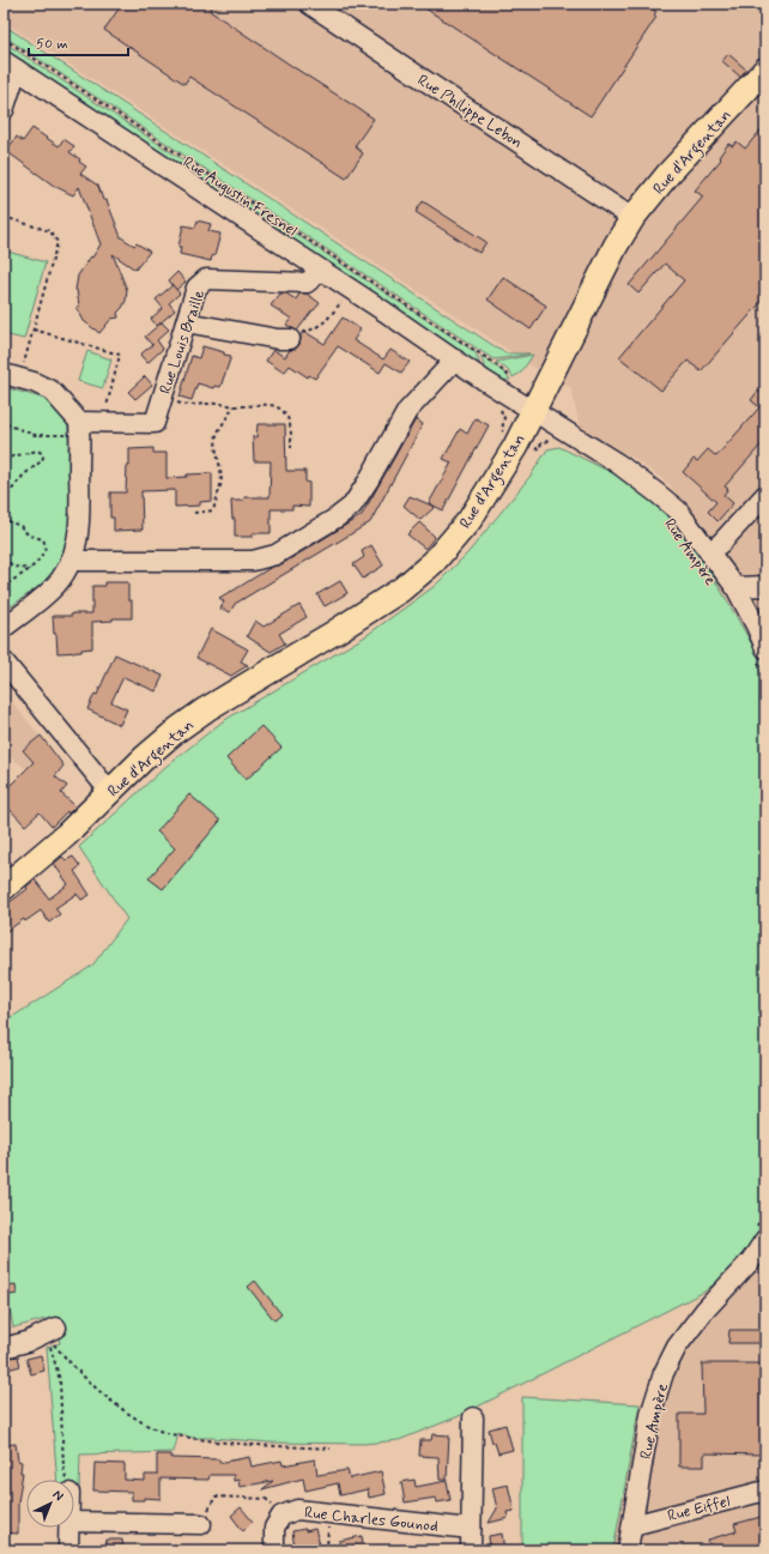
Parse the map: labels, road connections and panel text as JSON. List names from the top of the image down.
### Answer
{
  "streets": {
    "main road": ["Rue d'Argentan"],
    "street": [
      "Rue Philippe Lebon",
      "Rue Augustin Fresnel",
      "Rue Louis Braille",
      "Rue Ampère",
      "Rue Eiffel",
      "Rue Charles Gounod"
    ]
  },
  "crossings": [
    ["Rue Philippe Lebon", "Rue d'Argentan"],
    ["Rue d'Argentan", "Rue Ampère"],
    ["Rue Augustin Fresnel", "Rue Louis Braille"],
    ["Rue Augustin Fresnel", "Rue Ampère"],
    ["Rue Ampère", "Rue Eiffel"]
  ],
  "scale_bar": "50 m",
  "north": "top right"
}
